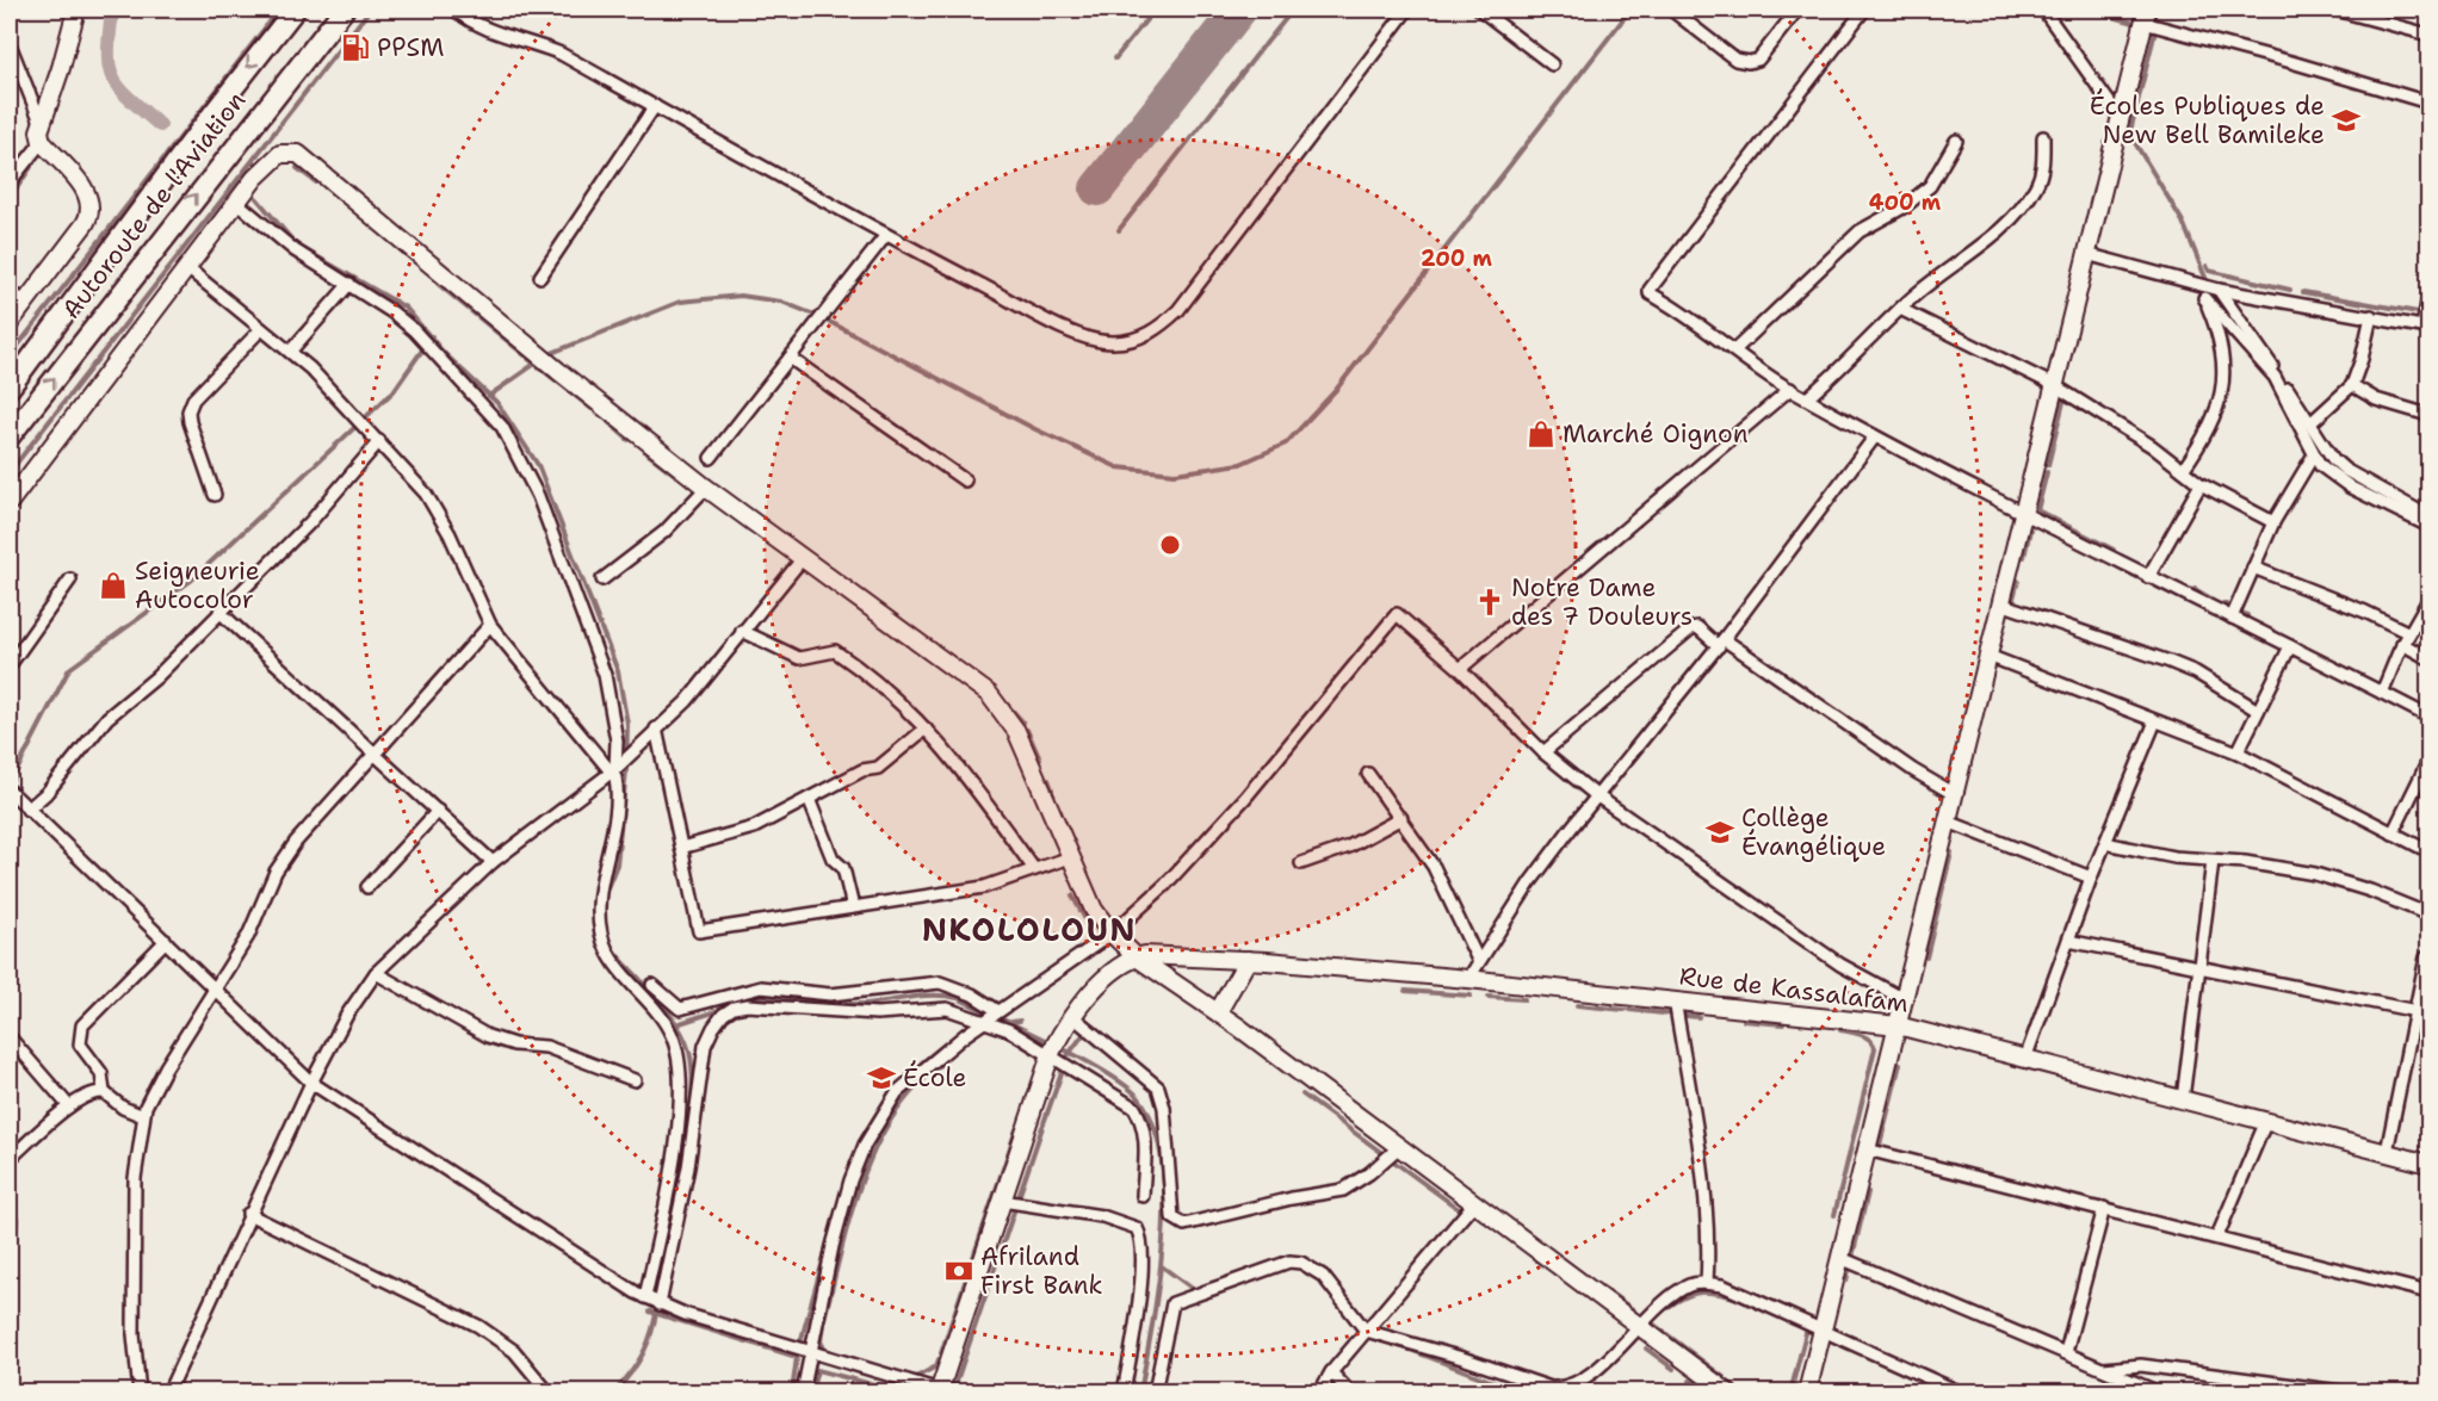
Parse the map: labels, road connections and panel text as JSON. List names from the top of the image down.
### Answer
{
  "streets": {
    "highway": ["Autoroute de l'Aviation"],
    "street": ["Rue de Kassalafam"]
  },
  "districts": ["NKOLOLOUN"],
  "places": {
    "fuel station": ["PPSM"],
    "school or university": ["Écoles Publiques de New Bell Bamileke", "Collège Évangélique", "École"],
    "shop": ["Marché Oignon", "Seigneurie Autocolor"],
    "church": ["Notre Dame des 7 Douleurs"],
    "bank": ["Afriland First Bank"]
  },
  "rings": ["400 m", "200 m"]
}
